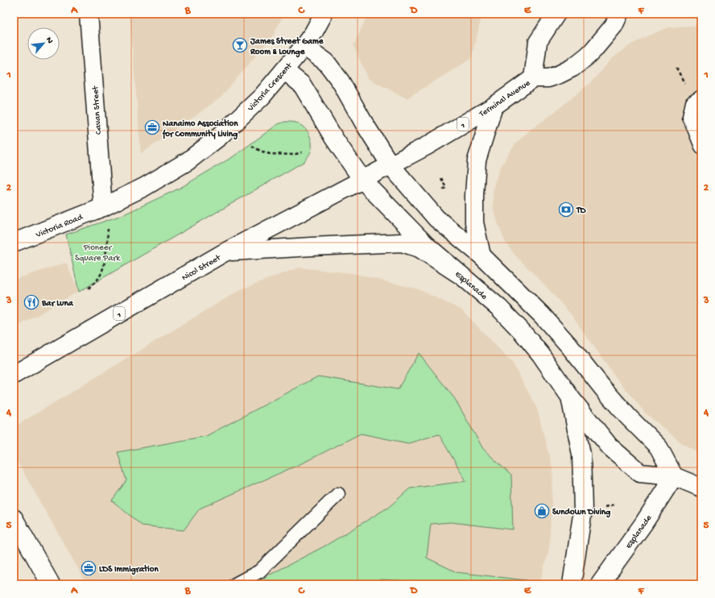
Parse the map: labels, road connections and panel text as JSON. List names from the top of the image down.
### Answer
{
  "streets": {
    "main road": [
      "Victoria Crescent",
      "Terminal Avenue",
      "Cavan Street",
      "1",
      "Victoria Road",
      "Nicol Street",
      "Esplanade"
    ]
  },
  "crossings": [
    ["Victoria Crescent", "Cavan Street"],
    ["Victoria Crescent", "Victoria Road"],
    ["Victoria Crescent", "Esplanade"],
    ["Terminal Avenue", "Nicol Street"],
    ["Cavan Street", "Victoria Road"],
    ["Nicol Street", "Esplanade"]
  ],
  "parks": ["Pioneer Square Park"],
  "places": {
    "bar": ["James Street Game Room & Lounge"],
    "office": ["Nanaimo Association for Community Living", "LDS Immigration"],
    "bank": ["TD"],
    "restaurant": ["Bar Luna"],
    "shop": ["Sundown Diving"]
  },
  "north": "top right",
  "grid": {
    "columns": [
      "A",
      "B",
      "C",
      "D",
      "E",
      "F"
    ],
    "rows": [
      "1",
      "2",
      "3",
      "4",
      "5"
    ]
  }
}
